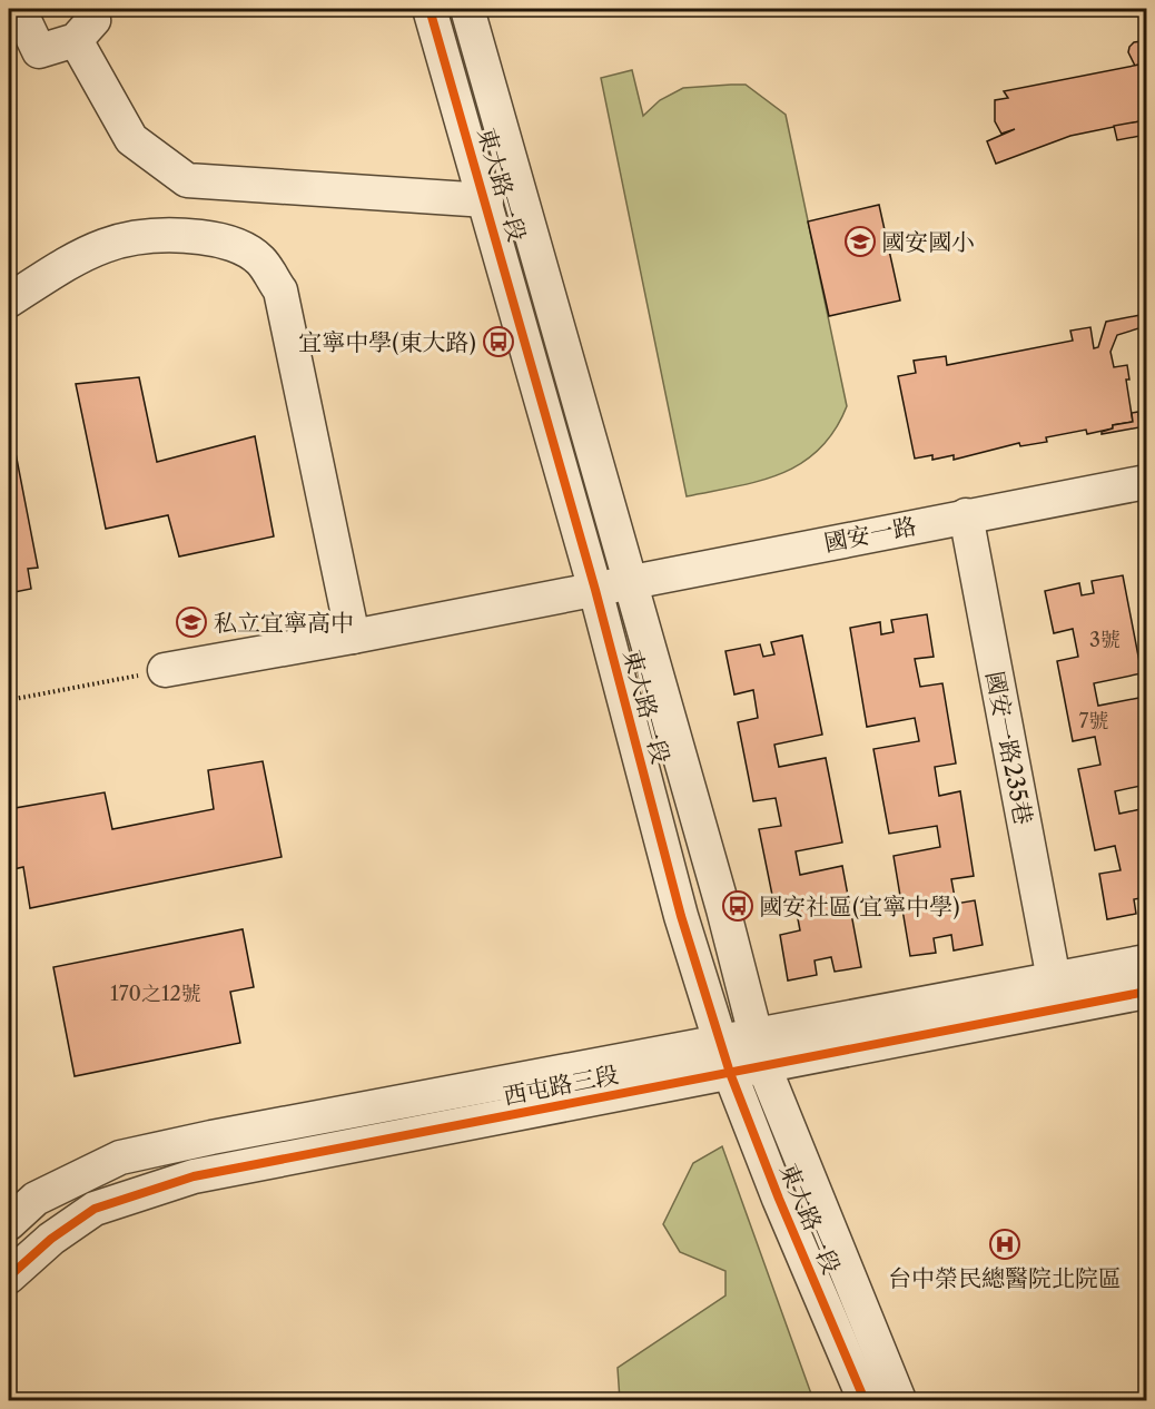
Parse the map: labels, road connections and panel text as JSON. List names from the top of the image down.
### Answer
{
  "streets": {
    "street": [
      "東大路一段",
      "國安一路",
      "國安一路235巷",
      "西屯路三段"
    ]
  },
  "crossings": [
    ["東大路一段", "國安一路"],
    ["東大路一段", "西屯路三段"],
    ["國安一路", "國安一路235巷"],
    ["國安一路235巷", "西屯路三段"]
  ],
  "places": {
    "school or university": ["國安國小", "私立宜寧高中"],
    "bus stop": ["宜寧中學(東大路)", "國安社區(宜寧中學)"],
    "hospital": ["台中榮民總醫院北院區"]
  },
  "house_numbers": ["3號", "7號", "170之12號"]
}
